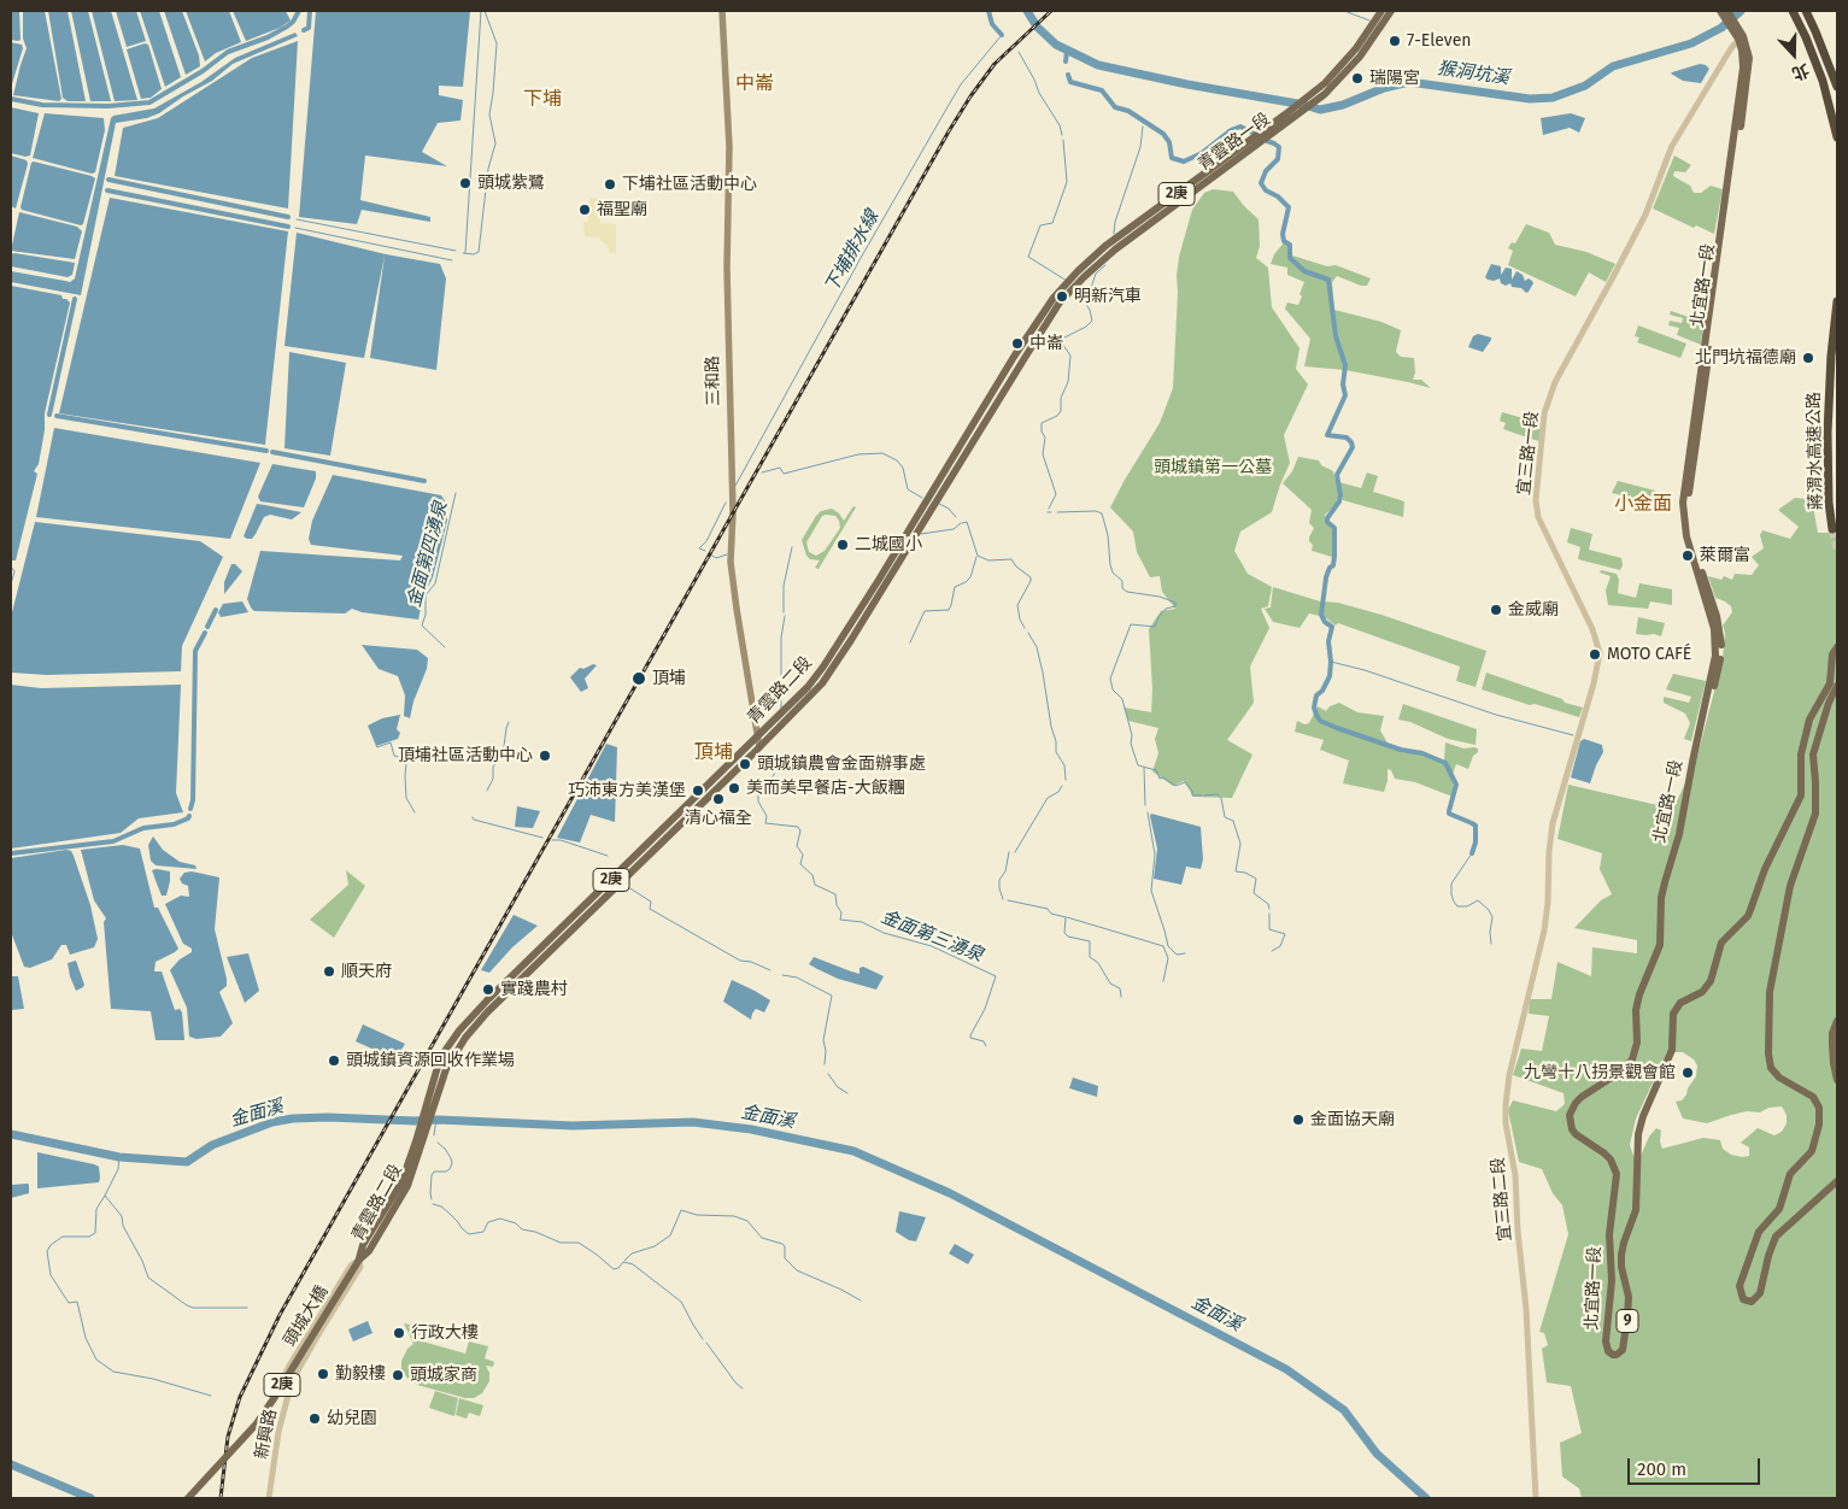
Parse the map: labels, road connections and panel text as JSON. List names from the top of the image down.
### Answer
{
  "streets": {
    "highway": ["蔣渭水高速公路"],
    "main road": [
      "青雲路一段",
      "2庚",
      "北宜路一段",
      "三和路",
      "青雲路二段",
      "頭城大橋",
      "9"
    ],
    "street": ["宜三路一段", "宜三路二段", "新興路"]
  },
  "crossings": [
    ["青雲路一段", "青雲路二段"],
    ["北宜路一段", "宜三路一段"],
    ["北宜路一段", "9"],
    ["三和路", "青雲路二段"],
    ["宜三路一段", "宜三路二段"],
    ["宜三路一段", "9"],
    ["青雲路二段", "頭城大橋"],
    ["青雲路二段", "新興路"],
    ["頭城大橋", "新興路"]
  ],
  "districts": [
    "中崙",
    "下埔",
    "小金面",
    "頂埔"
  ],
  "water": [
    "猴洞坑溪",
    "下埔排水線",
    "金面第四湧泉",
    "金面第三湧泉",
    "金面溪"
  ],
  "parks": ["頭城鎮第一公墓"],
  "places": [
    "7-Eleven",
    "瑞陽宮",
    "頭城紫鷺",
    "下埔社區活動中心",
    "福聖廟",
    "明新汽車",
    "中崙",
    "北門坑福德廟",
    "二城國小",
    "萊爾富",
    "金威廟",
    "MOTO CAFÉ",
    "頂埔",
    "頂埔社區活動中心",
    "頭城鎮農會金面辦事處",
    "美而美早餐店-大飯糰",
    "巧沛東方美漢堡",
    "清心福全",
    "順天府",
    "實踐農村",
    "頭城鎮資源回收作業場",
    "九彎十八拐景觀會館",
    "金面協天廟",
    "行政大樓",
    "勤毅樓",
    "頭城家商",
    "幼兒園"
  ],
  "scale_bar": "200 m",
  "north": "bottom"
}
